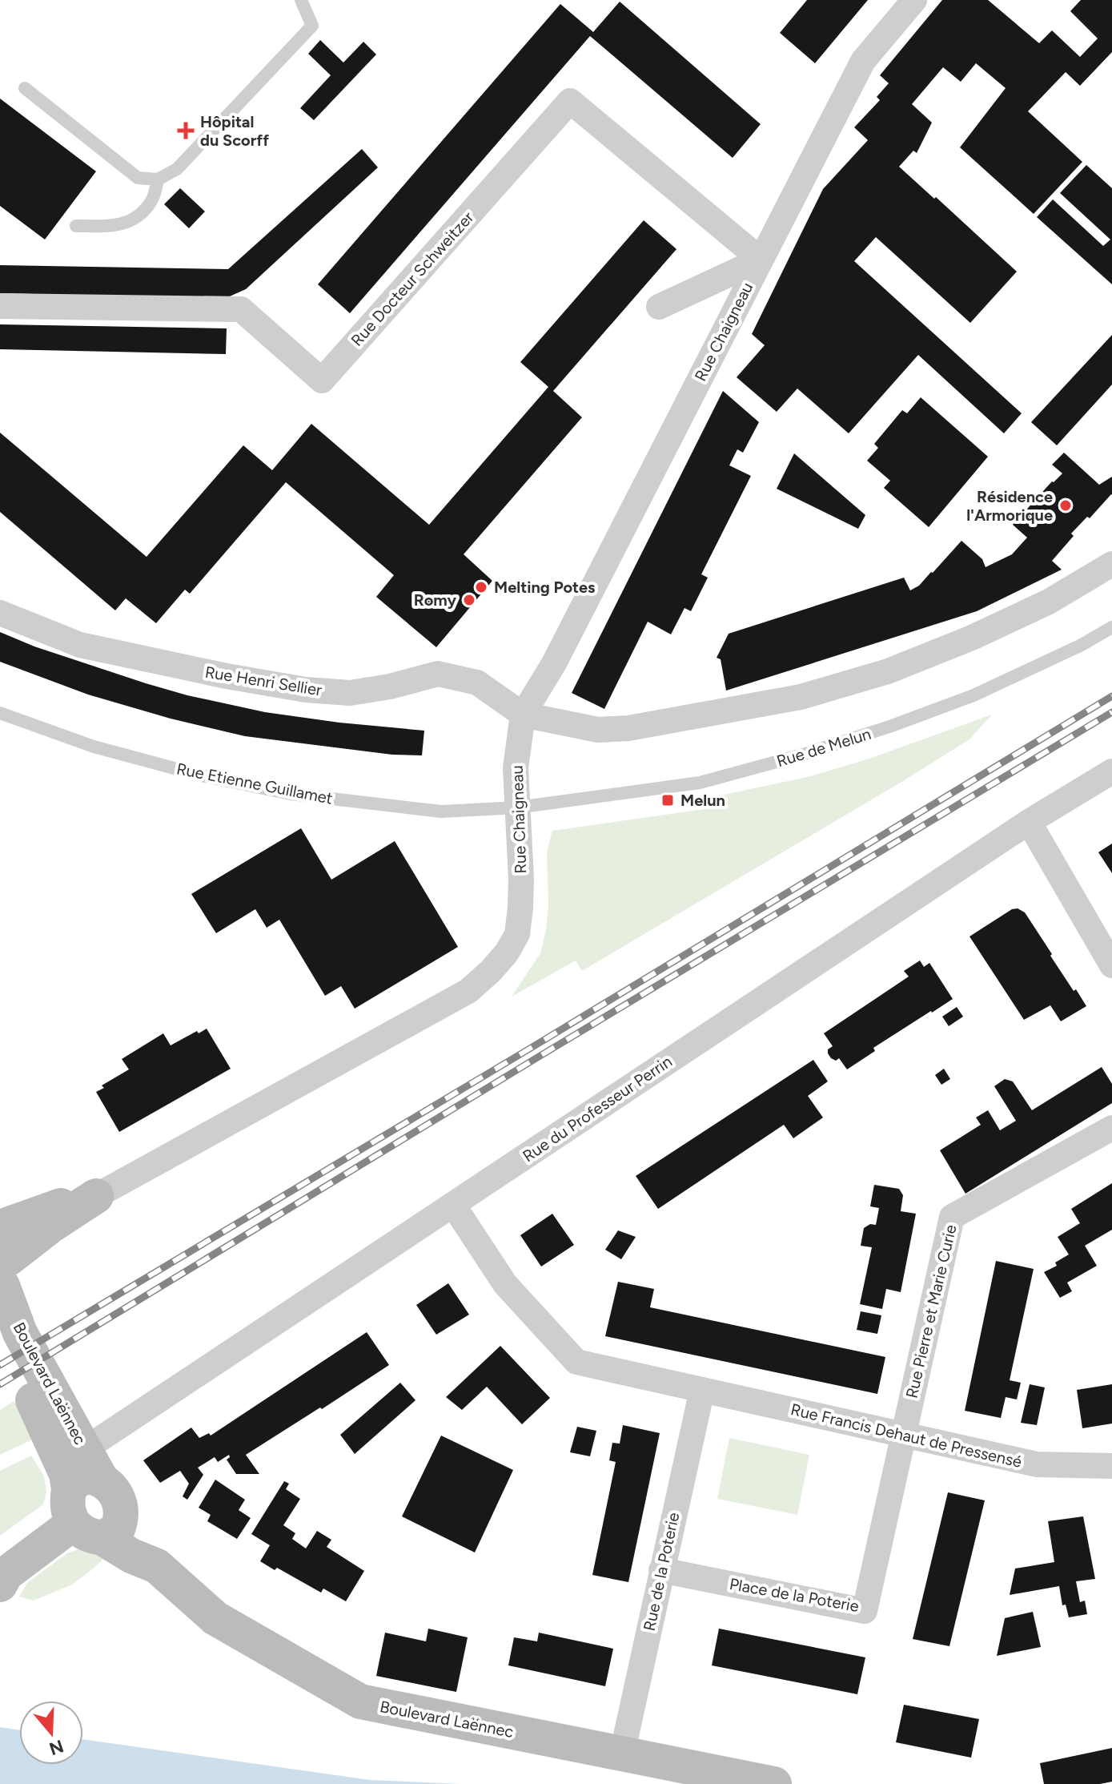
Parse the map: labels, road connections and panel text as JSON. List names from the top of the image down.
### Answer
{
  "streets": {
    "main road": ["Rue Chaigneau", "Boulevard Laënnec"],
    "street": [
      "Rue Docteur Schweitzer",
      "Rue Henri Sellier",
      "Rue du Professeur Perrin",
      "Rue Pierre et Marie Curie",
      "Rue Francis Dehaut de Pressensé",
      "Rue de la Poterie",
      "Place de la Poterie"
    ],
    "lane": ["Rue de Melun", "Rue Etienne Guillamet"]
  },
  "crossings": [
    ["Rue Docteur Schweitzer", "Rue Chaigneau"],
    ["Rue Chaigneau", "Rue Henri Sellier"],
    ["Rue Chaigneau", "Rue de Melun"],
    ["Rue Chaigneau", "Rue Etienne Guillamet"],
    ["Rue Chaigneau", "Boulevard Laënnec"],
    ["Rue de Melun", "Rue Etienne Guillamet"],
    ["Rue du Professeur Perrin", "Boulevard Laënnec"],
    ["Rue du Professeur Perrin", "Rue Francis Dehaut de Pressensé"],
    ["Rue Pierre et Marie Curie", "Rue Francis Dehaut de Pressensé"],
    ["Rue Pierre et Marie Curie", "Place de la Poterie"],
    ["Boulevard Laënnec", "Rue de la Poterie"],
    ["Rue Francis Dehaut de Pressensé", "Rue de la Poterie"],
    ["Rue Francis Dehaut de Pressensé", "Place de la Poterie"],
    ["Rue de la Poterie", "Place de la Poterie"]
  ],
  "places": {
    "health": ["Hôpital du Scorff"],
    "other": ["Résidence l'Armorique", "Melting Potes", "Romy"],
    "transit": ["Melun"]
  },
  "north": "bottom"
}
